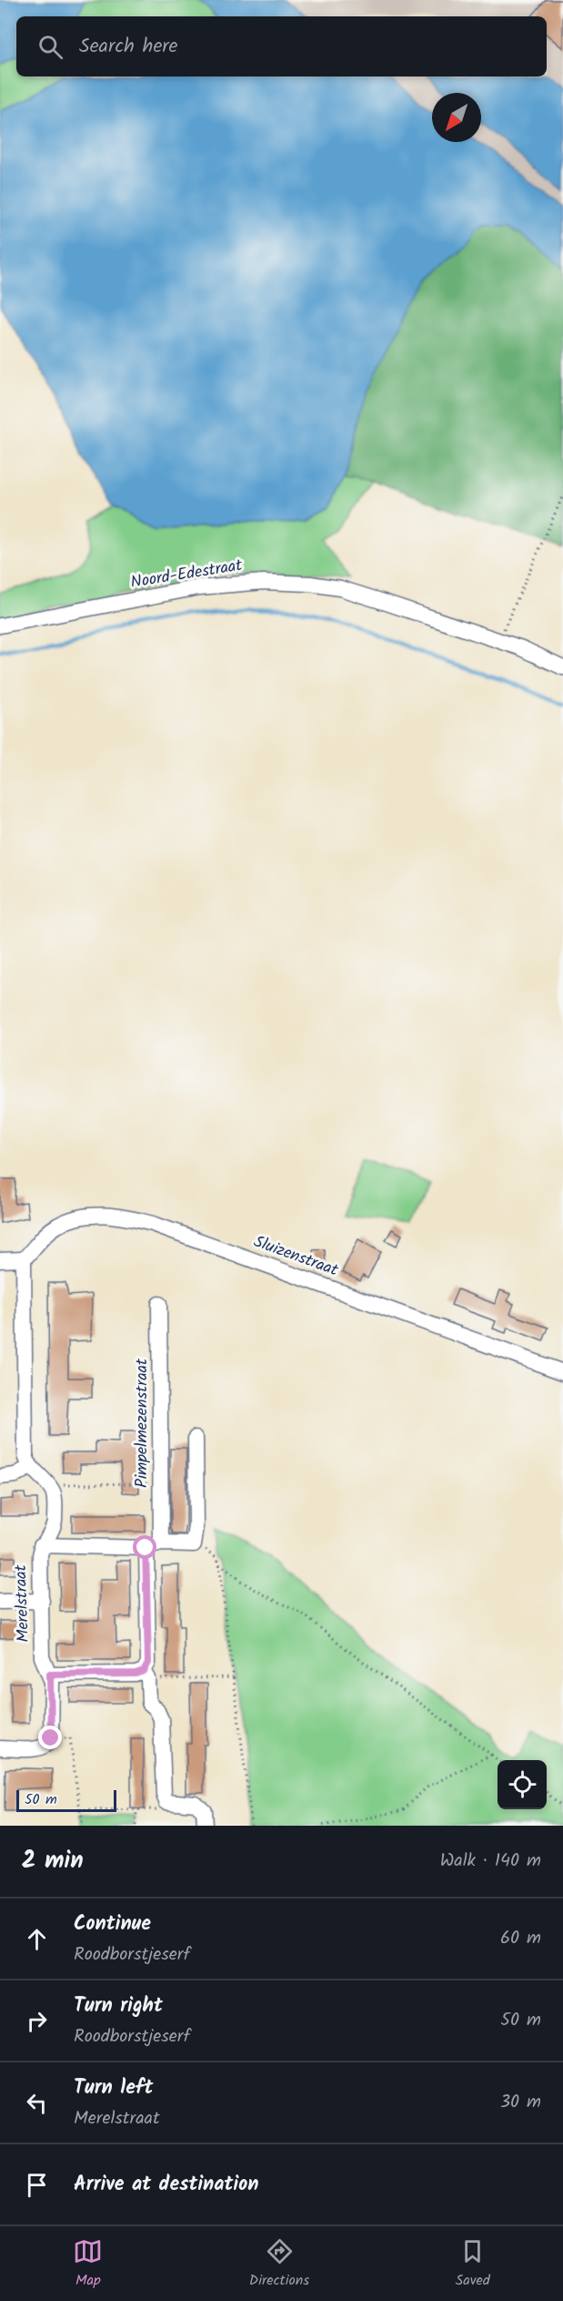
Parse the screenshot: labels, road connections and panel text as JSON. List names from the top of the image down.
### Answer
{
  "streets": {
    "street": [
      "Noord-Edestraat",
      "Sluizenstraat",
      "Pimpelmezenstraat",
      "Merelstraat"
    ]
  },
  "scale_bar": "50 m",
  "north": "bottom left",
  "page": {
    "search": "Search here",
    "scale": "50 m",
    "heading": ["2 min", "Walk · 140 m"],
    "list": [
      ["Continue", "Roodborstjeserf", "60 m"],
      ["Turn right", "Roodborstjeserf", "50 m"],
      ["Turn left", "Merelstraat", "30 m"],
      "Arrive at destination"
    ],
    "nav": ["Map", "Directions", "Saved"]
  }
}
